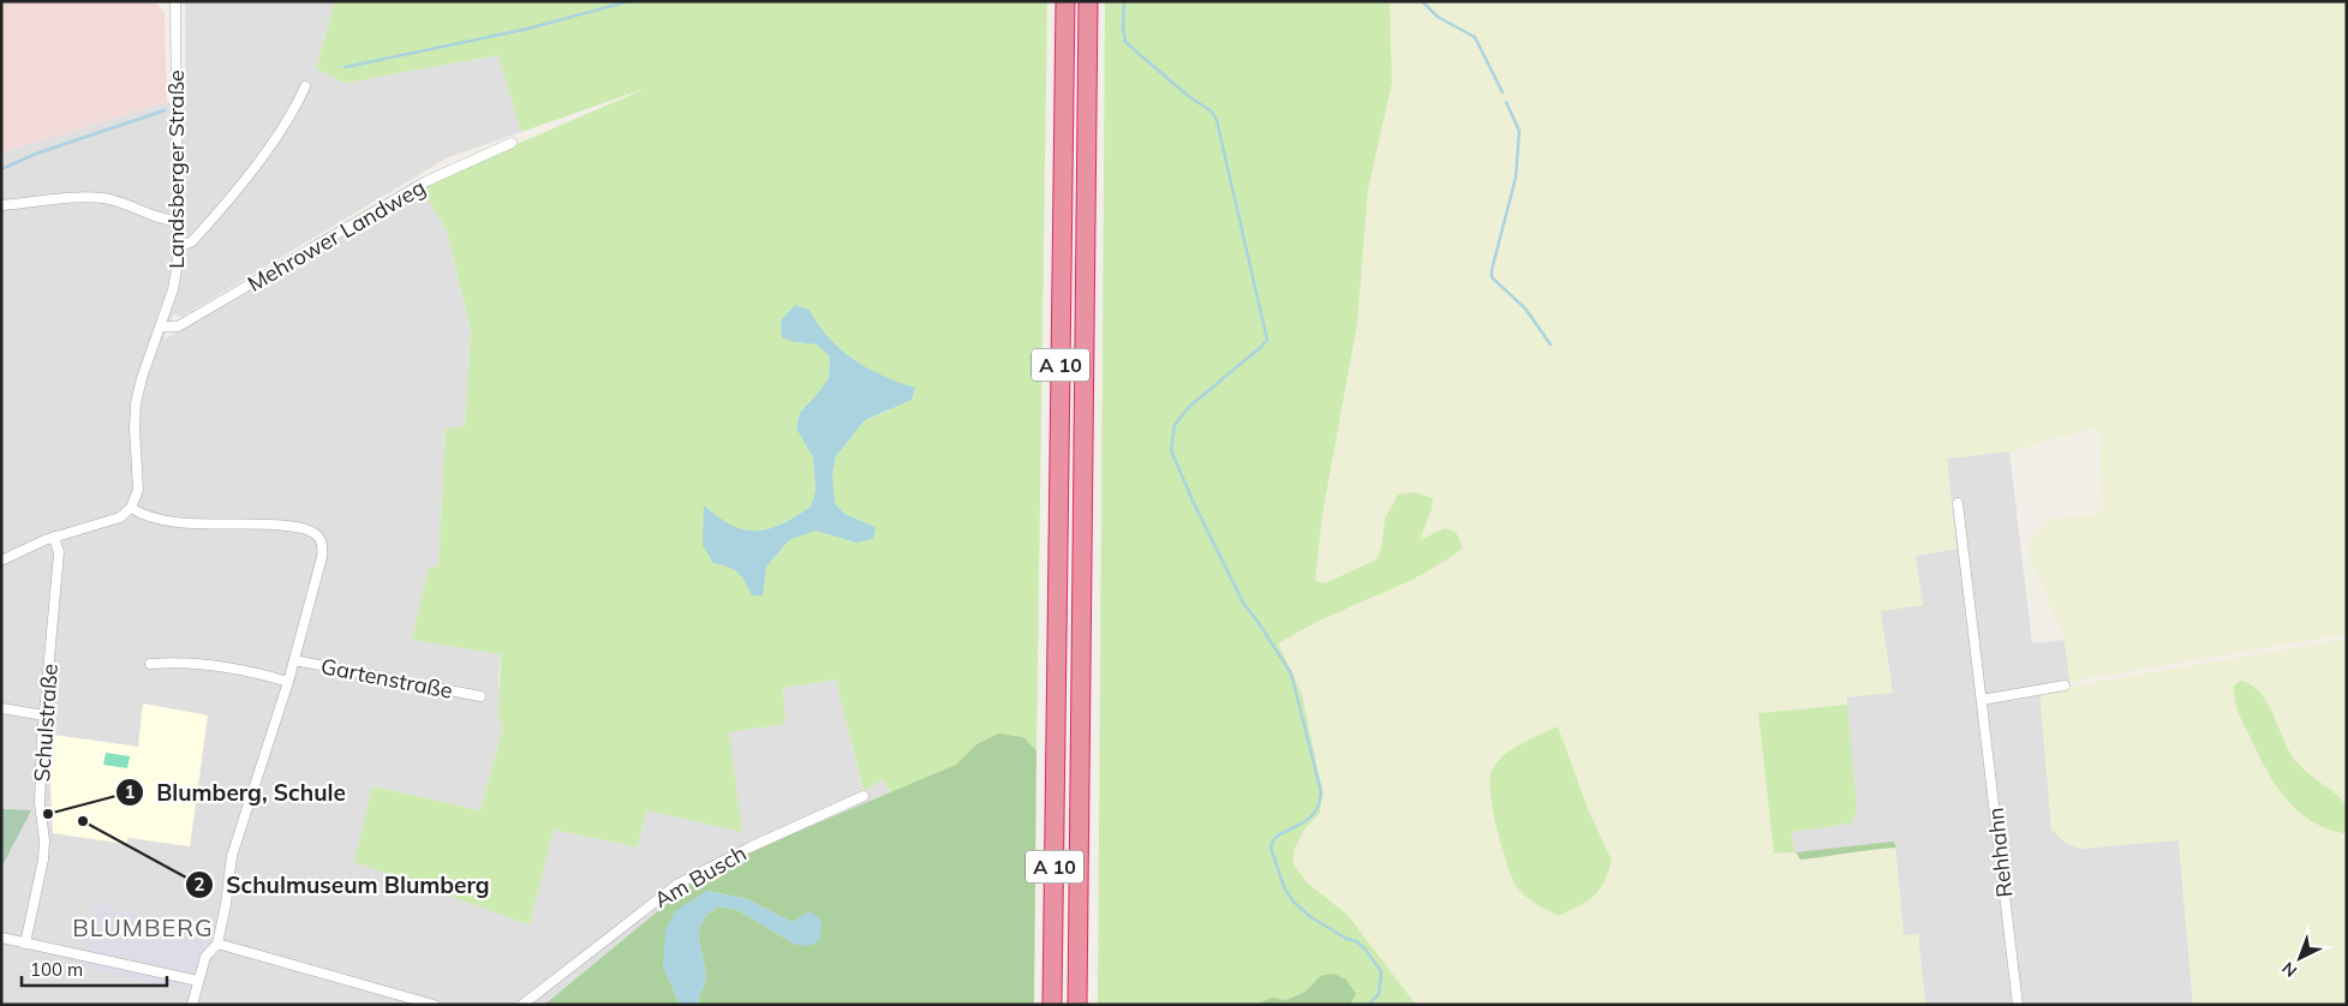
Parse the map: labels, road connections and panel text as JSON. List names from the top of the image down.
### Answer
{
  "streets": {
    "highway": ["A 10"],
    "street": [
      "Landsberger Straße",
      "Mehrower Landweg",
      "Gartenstraße",
      "Schulstraße",
      "Rehhahn",
      "Am Busch"
    ]
  },
  "crossings": [
    ["Landsberger Straße", "Mehrower Landweg"],
    ["Landsberger Straße", "Gartenstraße"]
  ],
  "districts": ["BLUMBERG"],
  "places": ["Blumberg, Schule", "Schulmuseum Blumberg"],
  "scale_bar": "100 m",
  "north": "bottom left"
}
